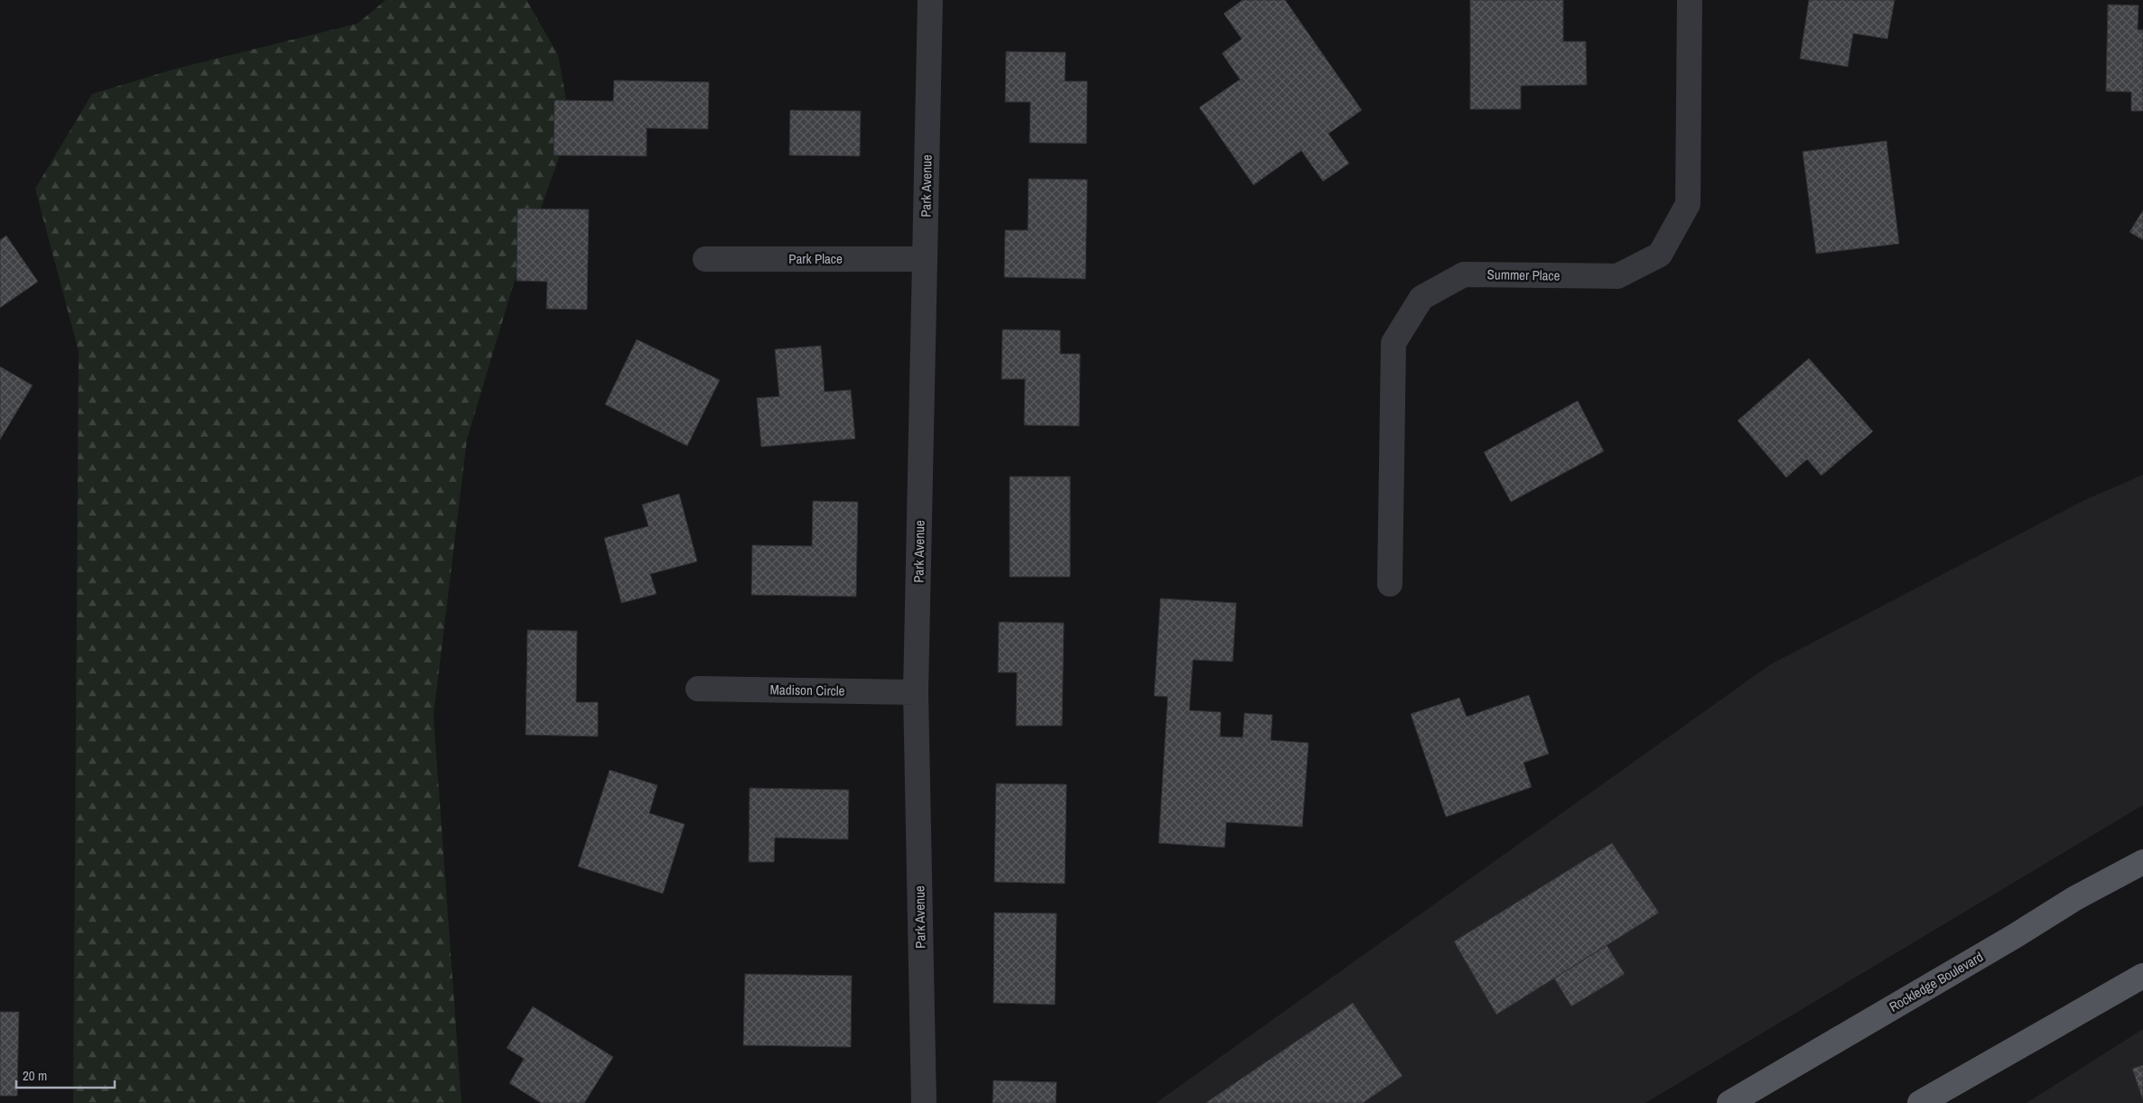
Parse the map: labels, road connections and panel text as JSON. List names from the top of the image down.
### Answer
{
  "streets": {
    "main road": ["Rockledge Boulevard"],
    "street": [
      "Park Avenue",
      "Park Place",
      "Summer Place",
      "Madison Circle"
    ]
  },
  "crossings": [
    ["Park Avenue", "Park Place"],
    ["Park Avenue", "Madison Circle"]
  ],
  "scale_bar": "20 m"
}
